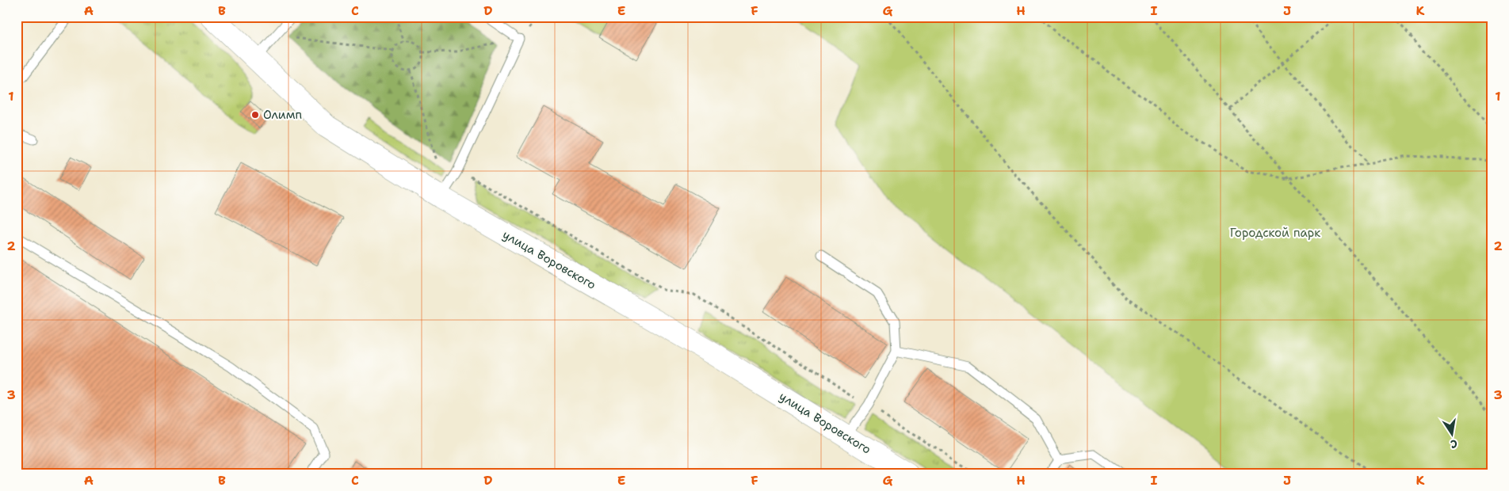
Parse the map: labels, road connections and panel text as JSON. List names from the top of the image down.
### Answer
{
  "streets": {
    "street": ["улица Воровского"]
  },
  "parks": ["Городской парк"],
  "places": ["Олимп"],
  "north": "bottom",
  "grid": {
    "columns": [
      "A",
      "B",
      "C",
      "D",
      "E",
      "F",
      "G",
      "H",
      "I",
      "J",
      "K"
    ],
    "rows": ["1", "2", "3"]
  }
}
